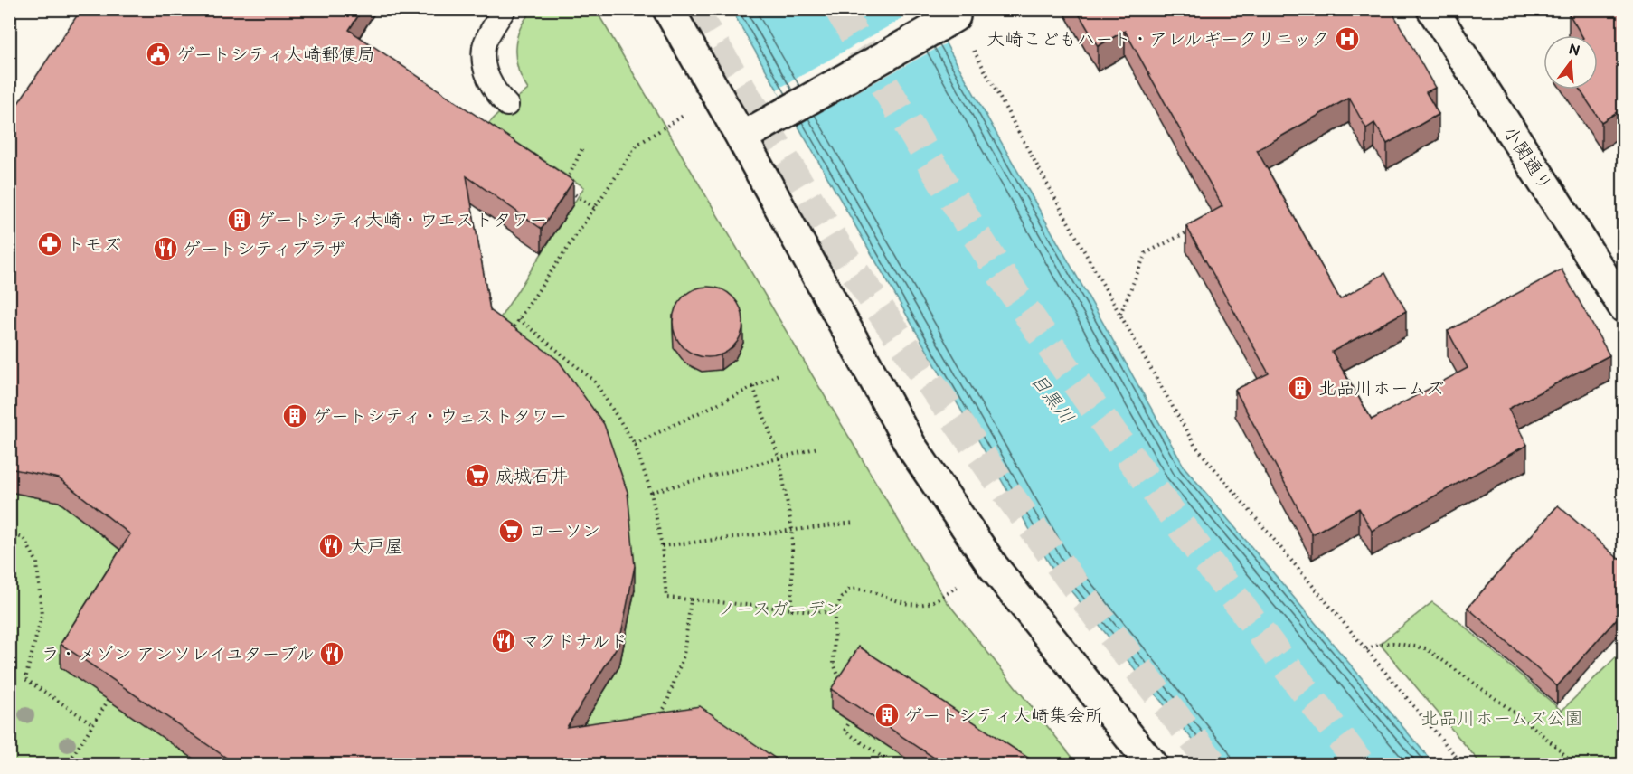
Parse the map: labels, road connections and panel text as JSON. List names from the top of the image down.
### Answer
{
  "streets": {
    "street": ["小関通り"]
  },
  "water": ["目黒川"],
  "parks": ["ノースガーデン", "北品川ホームズ公園"],
  "places": {
    "hospital": ["大崎こどもハート・アレルギークリニック"],
    "public building": ["ゲートシティ大崎郵便局"],
    "building": [
      "ゲートシティ大崎・ウエストタワー",
      "北品川ホームズ",
      "ゲートシティ・ウェストタワー",
      "ゲートシティ大崎集会所"
    ],
    "pharmacy": ["トモズ"],
    "restaurant": [
      "ゲートシティプラザ",
      "大戸屋",
      "マクドナルド",
      "ラ・メゾン アンソレイユターブル"
    ],
    "supermarket": ["成城石井", "ローソン"]
  },
  "north": "top"
}
